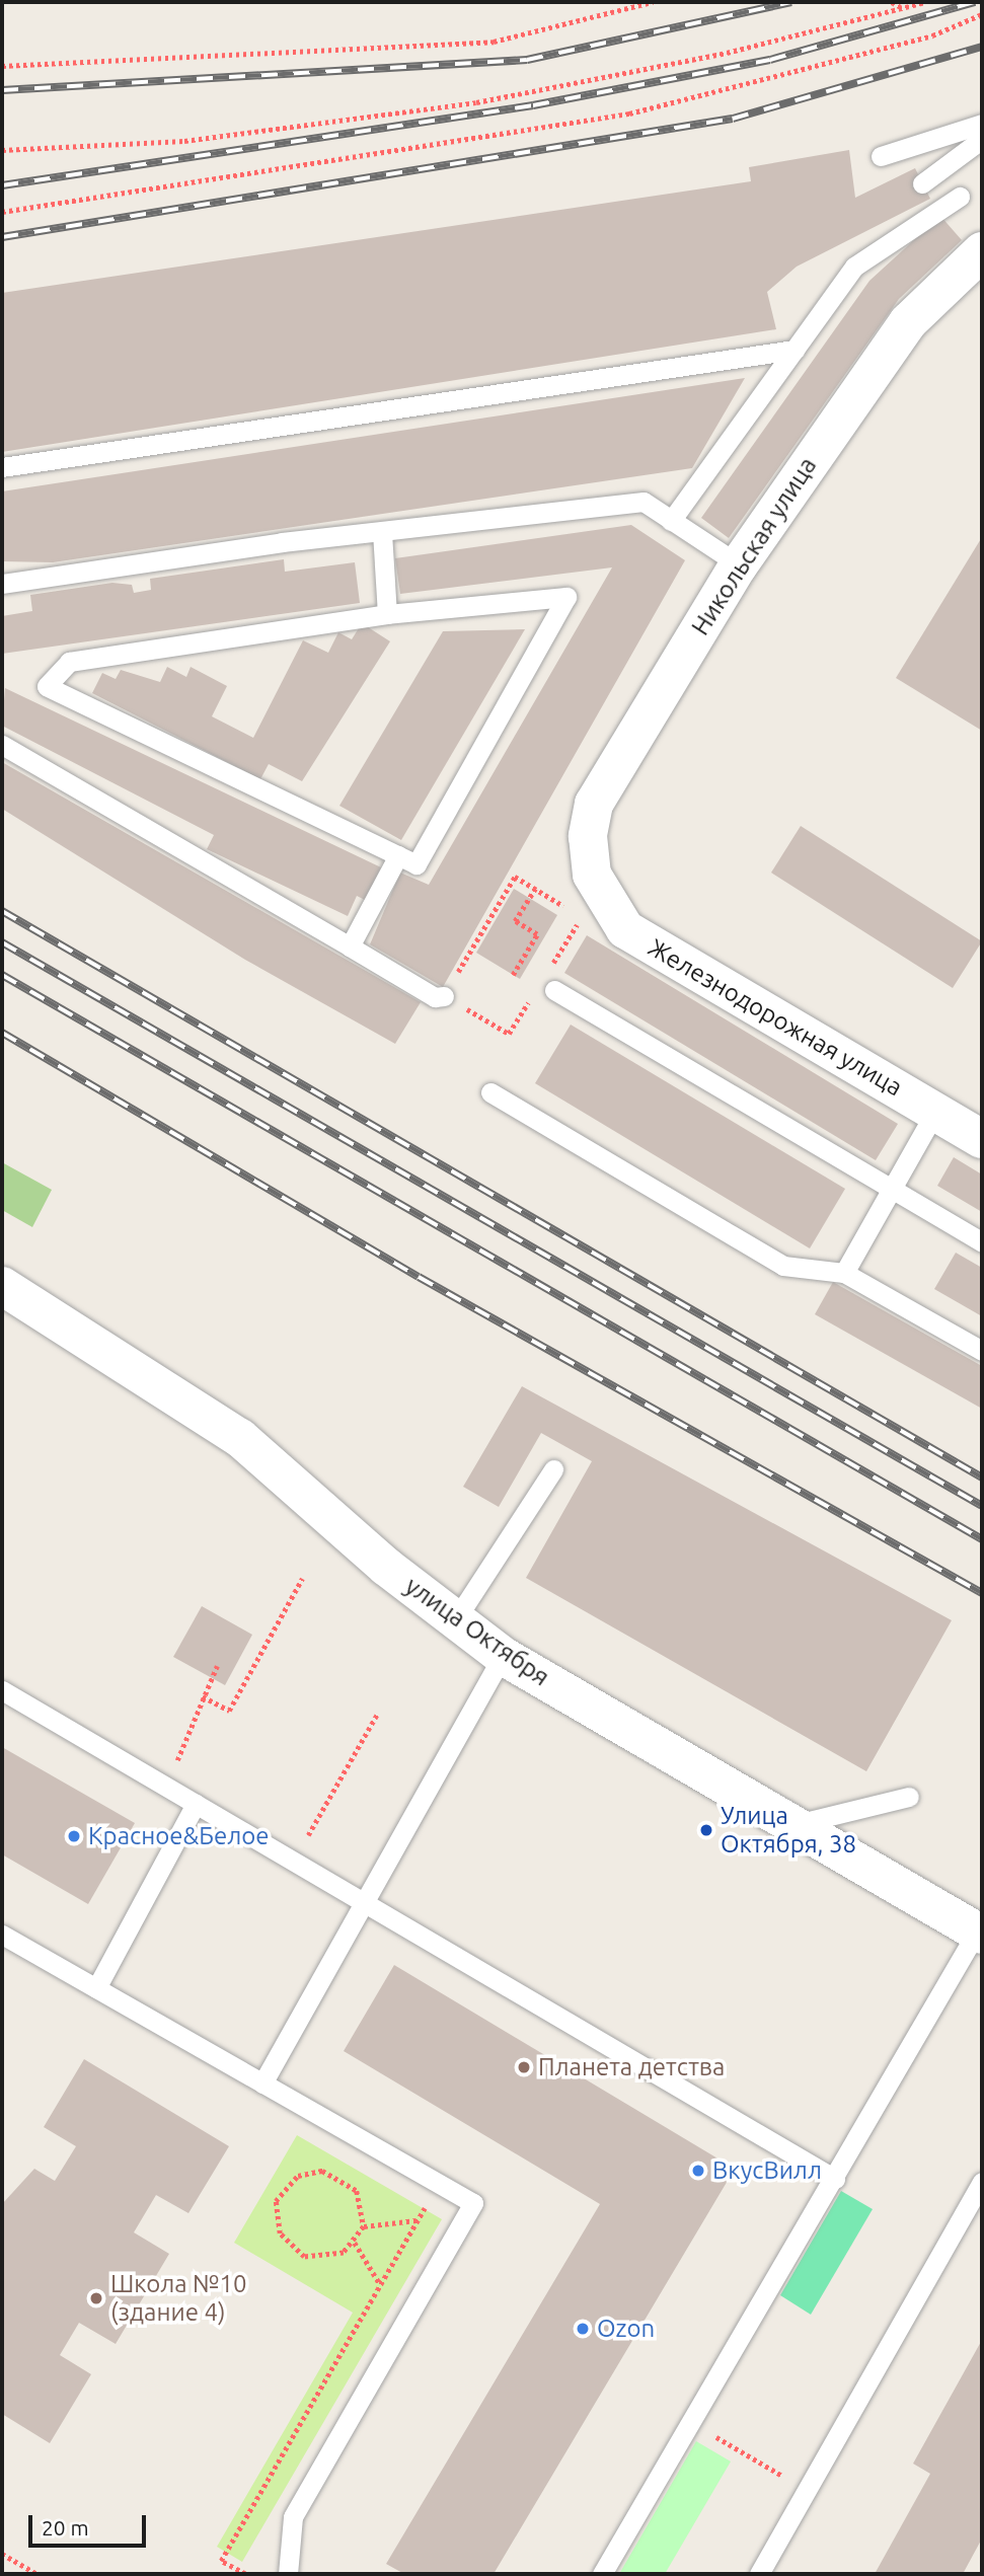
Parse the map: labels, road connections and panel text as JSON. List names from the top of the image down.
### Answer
{
  "streets": {
    "street": ["Никольская улица", "Железнодорожная улица", "улица Октября"]
  },
  "crossings": [
    ["Никольская улица", "Железнодорожная улица"]
  ],
  "places": [
    "Улица Октября, 38",
    "Красное&Белое",
    "Планета детства",
    "ВкусВилл",
    "Школа №10 (здание 4)",
    "Ozon"
  ],
  "scale_bar": "20 m"
}
